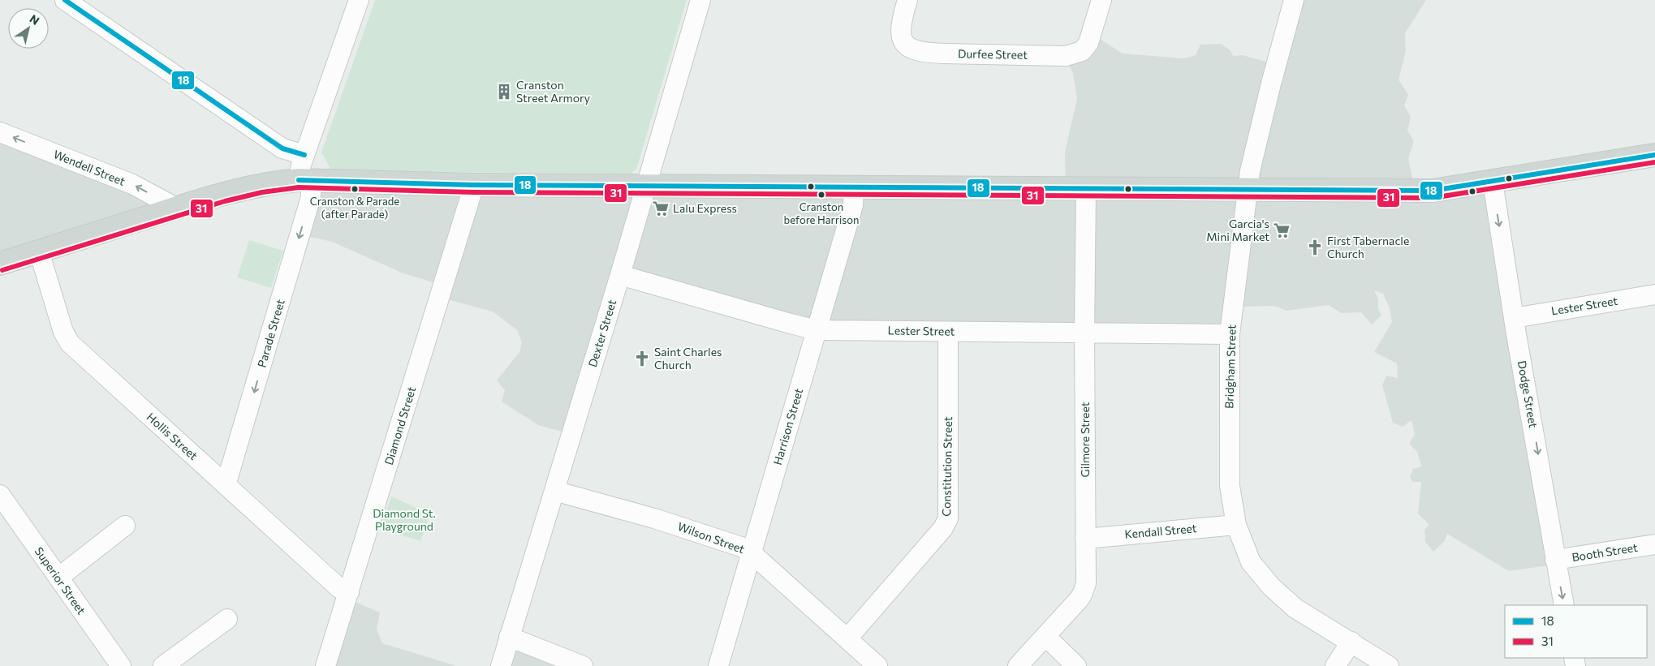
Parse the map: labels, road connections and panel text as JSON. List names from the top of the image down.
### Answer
{
  "streets": {
    "street": [
      "Durfee Street",
      "Wendell Street",
      "Lester Street",
      "Parade Street",
      "Dexter Street",
      "Bridgham Street",
      "Dodge Street",
      "Diamond Street",
      "Harrison Street",
      "Hollis Street",
      "Gilmore Street",
      "Constitution Street",
      "Kendall Street",
      "Wilson Street",
      "Booth Street",
      "Superior Street"
    ]
  },
  "crossings": [
    ["Lester Street", "Dexter Street"],
    ["Lester Street", "Bridgham Street"],
    ["Lester Street", "Dodge Street"],
    ["Lester Street", "Harrison Street"],
    ["Lester Street", "Gilmore Street"],
    ["Lester Street", "Constitution Street"],
    ["Parade Street", "Hollis Street"],
    ["Dexter Street", "Wilson Street"],
    ["Bridgham Street", "Kendall Street"],
    ["Dodge Street", "Booth Street"],
    ["Diamond Street", "Hollis Street"],
    ["Harrison Street", "Wilson Street"],
    ["Gilmore Street", "Kendall Street"],
    ["Constitution Street", "Wilson Street"]
  ],
  "one_way": ["Parade Street", "Dodge Street"],
  "parks": ["Diamond St. Playground"],
  "places": {
    "building": ["Cranston Street Armory"],
    "other": ["Cranston & Parade (after Parade)", "Cranston before Harrison"],
    "supermarket": ["Lalu Express", "Garcia's Mini Market"],
    "church": ["First Tabernacle Church", "Saint Charles Church"]
  },
  "lines": ["transit line 18", "transit line 31"],
  "legend": ["18", "31"],
  "north": "top right"
}
